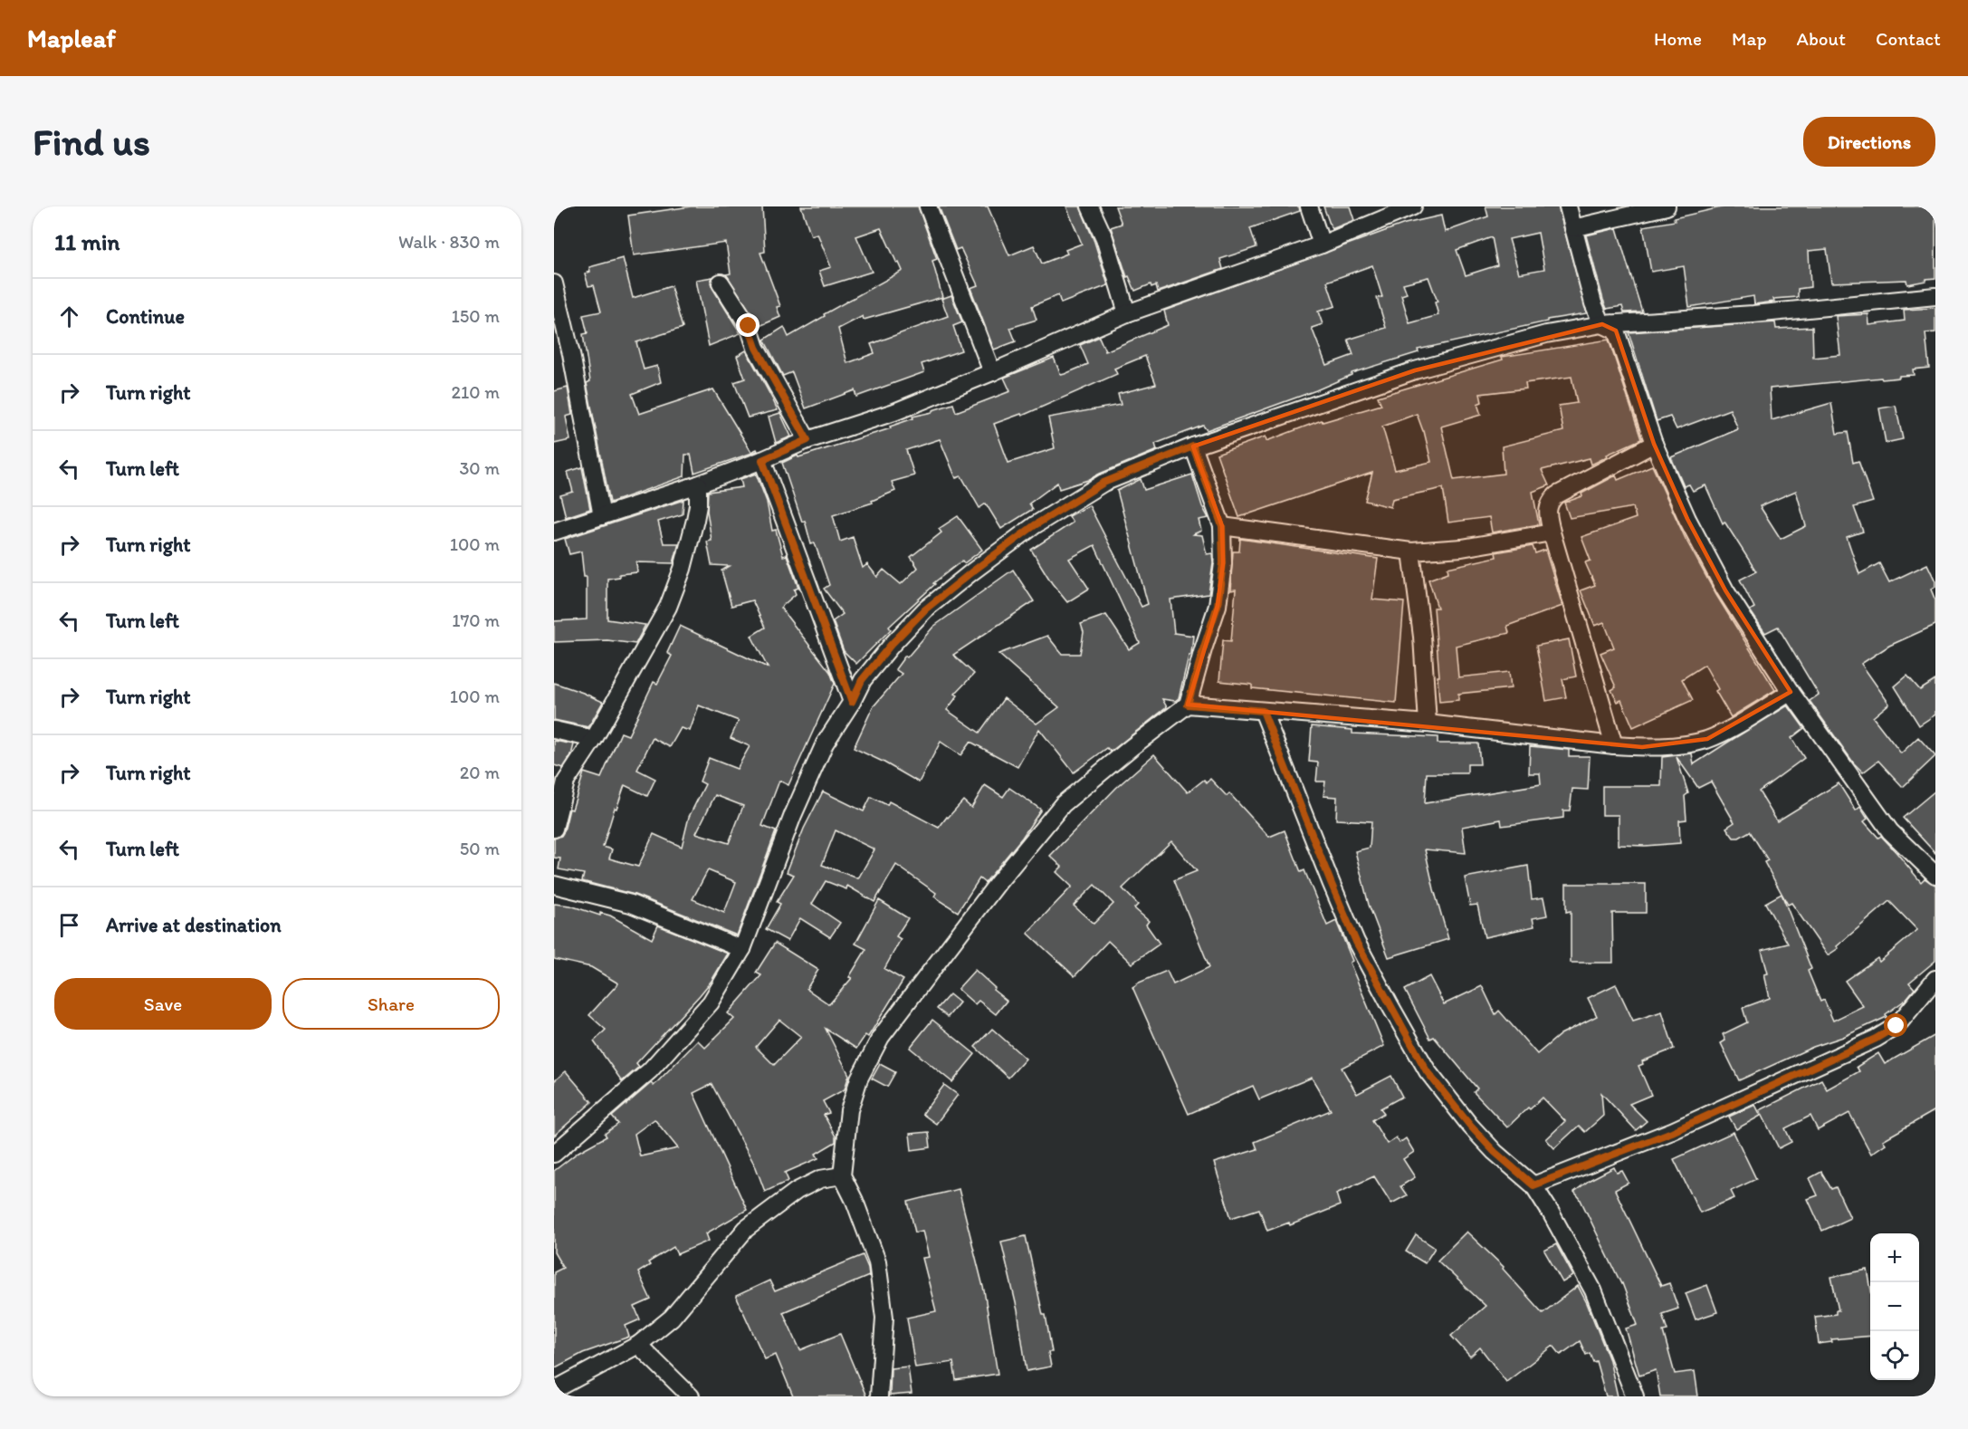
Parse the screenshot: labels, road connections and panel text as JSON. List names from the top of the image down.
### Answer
{
  "page": {
    "header": "Mapleaf",
    "nav": [
      "Home",
      "Map",
      "About",
      "Contact"
    ],
    "buttons": [
      "Directions",
      ["Save", "Share"]
    ],
    "title": "Find us",
    "heading": ["11 min", "Walk · 830 m"],
    "list": [
      ["Continue", "150 m"],
      ["Turn right", "210 m"],
      ["Turn left", "30 m"],
      ["Turn right", "100 m"],
      ["Turn left", "170 m"],
      ["Turn right", "100 m"],
      ["Turn right", "20 m"],
      ["Turn left", "50 m"],
      "Arrive at destination"
    ],
    "map_buttons": ["+", "−"]
  }
}
